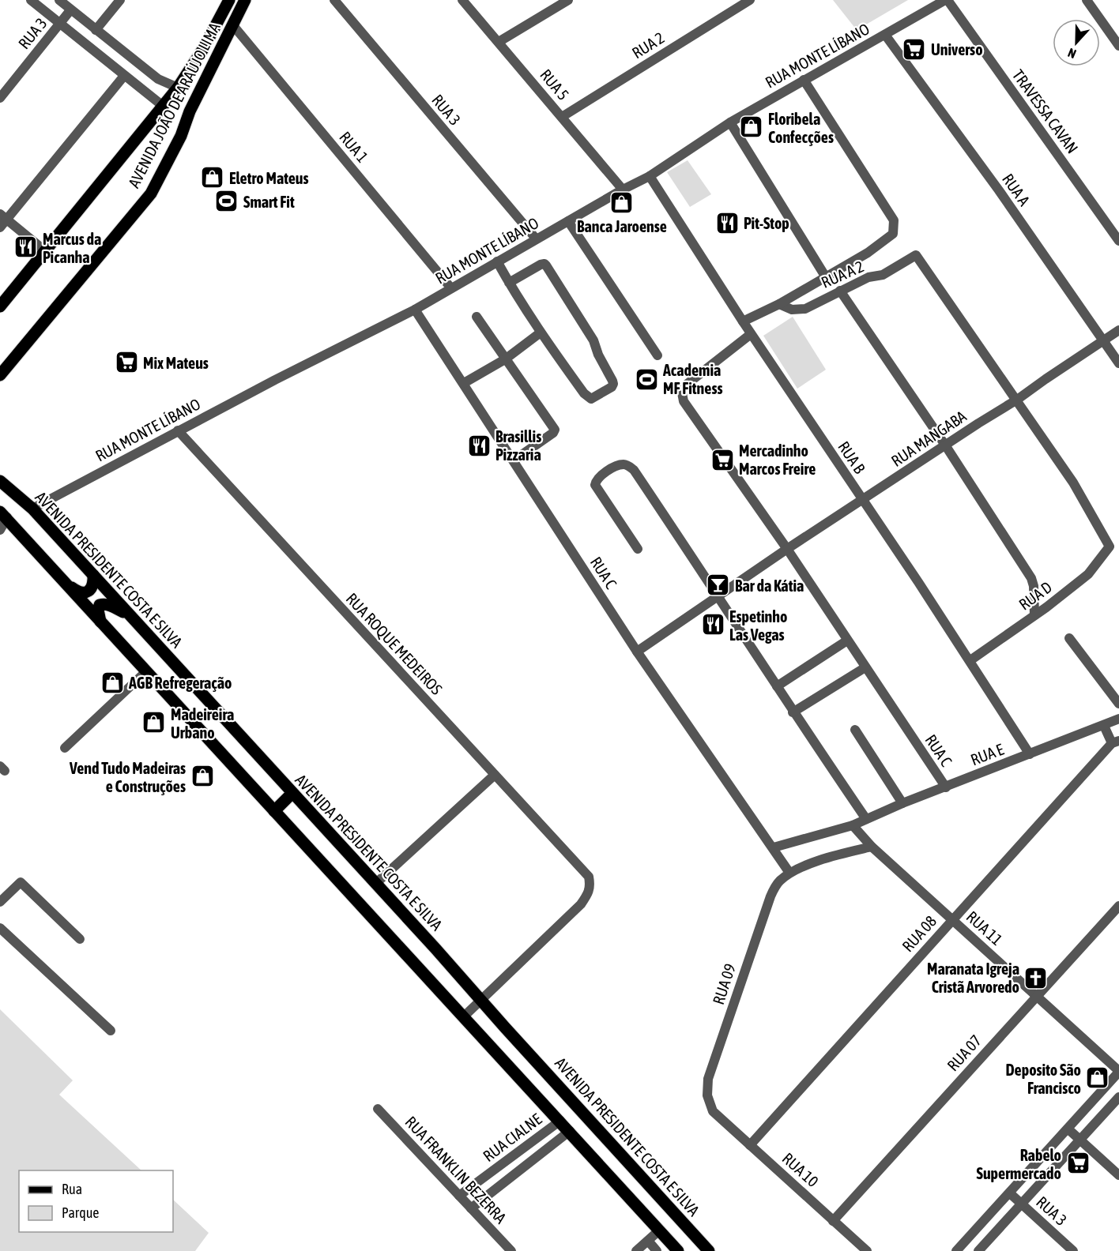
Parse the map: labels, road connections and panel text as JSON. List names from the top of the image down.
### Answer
{
  "streets": {
    "main road": ["AVENIDA JOÃO DE ARAÚJO LIMA", "AVENIDA PRESIDENTE COSTA E SILVA"],
    "street": [
      "RUA 3",
      "RUA 2",
      "RUA MONTE LÍBANO",
      "RUA 5",
      "TRAVESSA CAVAN",
      "RUA 1",
      "RUA A",
      "RUA A 2",
      "RUA MANGABA",
      "RUA B",
      "RUA C",
      "RUA D",
      "RUA ROQUE MEDEIROS",
      "RUA E",
      "RUA 11",
      "RUA 08",
      "RUA 09",
      "RUA 07",
      "RUA CIALNE",
      "RUA FRANKLIN BEZERRA",
      "RUA 10"
    ]
  },
  "crossings": [
    ["RUA 3", "RUA MONTE LÍBANO"],
    ["RUA 2", "RUA 5"],
    ["RUA MONTE LÍBANO", "RUA 5"],
    ["RUA MONTE LÍBANO", "TRAVESSA CAVAN"],
    ["RUA MONTE LÍBANO", "RUA 1"],
    ["RUA MONTE LÍBANO", "RUA A"],
    ["RUA MONTE LÍBANO", "RUA B"],
    ["RUA MONTE LÍBANO", "AVENIDA PRESIDENTE COSTA E SILVA"],
    ["RUA MONTE LÍBANO", "RUA C"],
    ["RUA MONTE LÍBANO", "RUA ROQUE MEDEIROS"],
    ["AVENIDA JOÃO DE ARAÚJO LIMA", "RUA 1"],
    ["RUA A", "RUA MANGABA"],
    ["RUA A 2", "RUA MANGABA"],
    ["RUA A 2", "RUA D"],
    ["RUA MANGABA", "RUA B"],
    ["RUA MANGABA", "RUA C"],
    ["RUA MANGABA", "RUA D"],
    ["RUA B", "RUA C"],
    ["RUA B", "RUA D"],
    ["RUA B", "RUA E"],
    ["AVENIDA PRESIDENTE COSTA E SILVA", "RUA ROQUE MEDEIROS"],
    ["RUA C", "RUA E"],
    ["RUA 11", "RUA 08"],
    ["RUA 11", "RUA 09"],
    ["RUA 11", "RUA 07"],
    ["RUA 08", "RUA 10"],
    ["RUA 09", "RUA 10"],
    ["RUA 07", "RUA 10"],
    ["RUA CIALNE", "RUA FRANKLIN BEZERRA"]
  ],
  "places": {
    "supermarket": [
      "Universo",
      "Mix Mateus",
      "Mercadinho Marcos Freire",
      "Rabelo Supermercado"
    ],
    "shop": [
      "Floribela Confecções",
      "Eletro Mateus",
      "Banca Jaroense",
      "AGB Refregeração",
      "Madeireira Urbano",
      "Vend Tudo Madeiras e Construções",
      "Deposito São Francisco"
    ],
    "sports": ["Smart Fit", "Academia MF Fitness"],
    "restaurant": [
      "Pit-Stop",
      "Marcus da Picanha",
      "Brasillis Pizzaria",
      "Espetinho Las Vegas"
    ],
    "bar": ["Bar da Kátia"],
    "church": ["Maranata Igreja Cristã Arvoredo"]
  },
  "legend": ["Rua", "Parque"],
  "north": "bottom"
}
